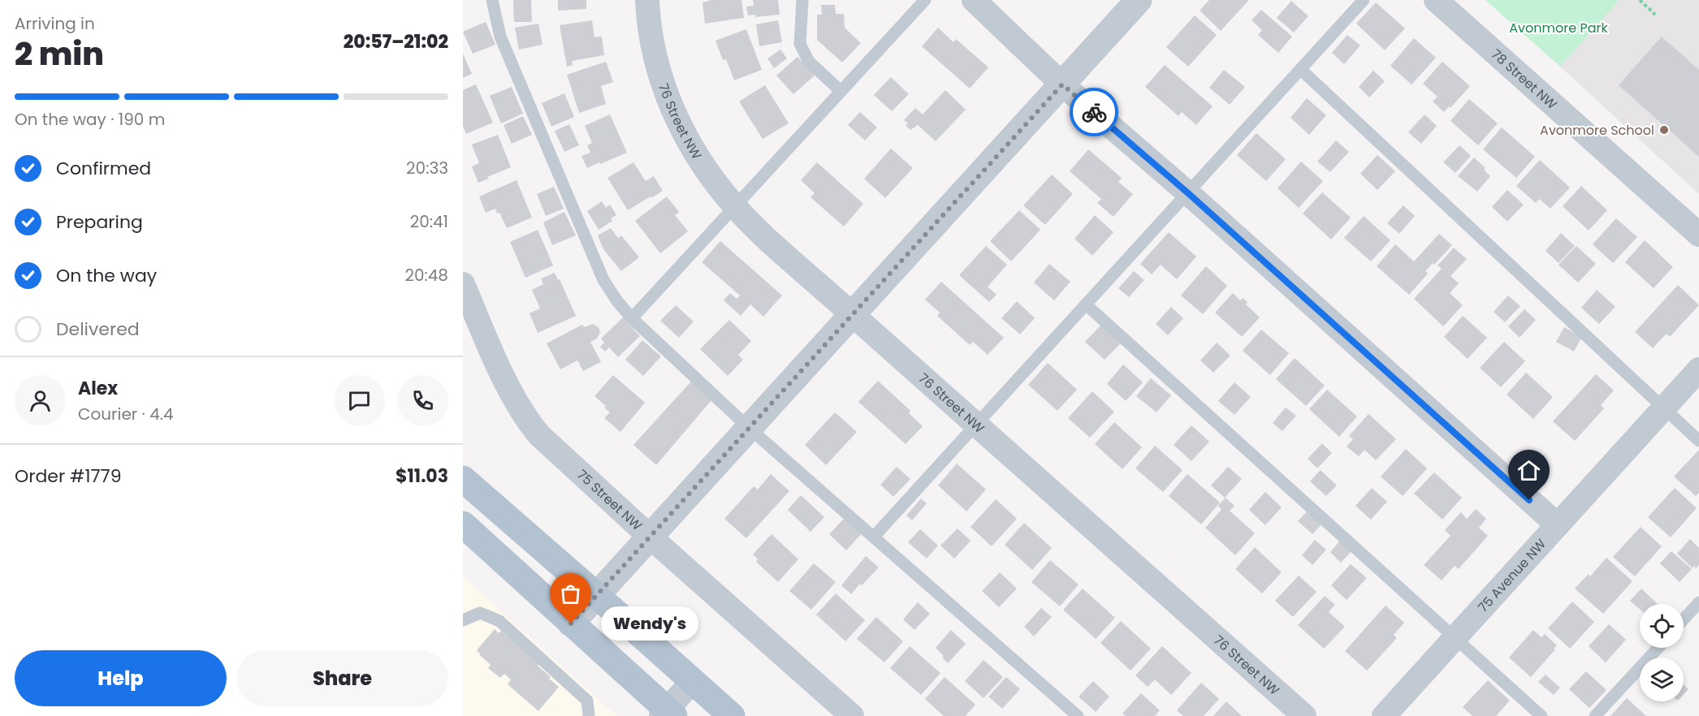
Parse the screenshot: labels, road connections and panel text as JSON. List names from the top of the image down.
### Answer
{
  "streets": {
    "street": [
      "78 Street NW",
      "76 Street NW",
      "75 Street NW",
      "75 Avenue NW"
    ]
  },
  "parks": ["Avonmore Park"],
  "places": ["Avonmore School", "Wendy's"],
  "page": {
    "heading": ["2 min", "Arriving in", "20:57–21:02"],
    "panel": [
      "Alex",
      "Courier · 4.4",
      "Order #1779",
      "$11.03"
    ],
    "bar": "On the way · 190 m",
    "list": [
      ["Confirmed", "20:33"],
      ["Preparing", "20:41"],
      ["On the way", "20:48"],
      "Delivered"
    ],
    "bubble": "Wendy's",
    "buttons": ["Help", "Share"]
  }
}
